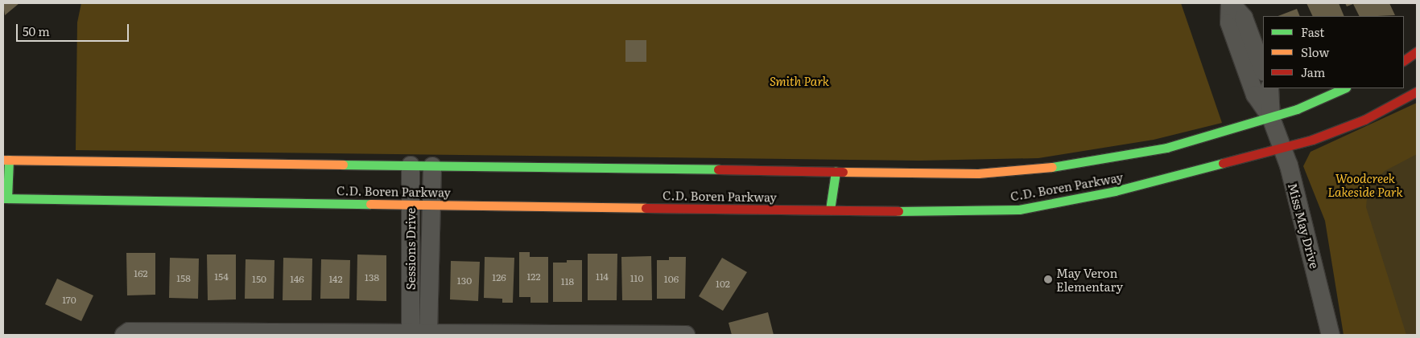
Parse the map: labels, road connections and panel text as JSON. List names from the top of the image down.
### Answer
{
  "streets": {
    "street": ["C.D. Boren Parkway", "Miss May Drive", "Sessions Drive"]
  },
  "crossings": [
    ["C.D. Boren Parkway", "Miss May Drive"],
    ["C.D. Boren Parkway", "Sessions Drive"]
  ],
  "parks": ["Smith Park", "Woodcreek Lakeside Park"],
  "places": ["May Veron Elementary"],
  "house_numbers": [
    "162",
    "154",
    "122",
    "114",
    "138",
    "126",
    "158",
    "110",
    "150",
    "146",
    "142",
    "106",
    "130",
    "118",
    "102",
    "170"
  ],
  "legend": ["Fast", "Slow", "Jam"],
  "scale_bar": "50 m"
}
